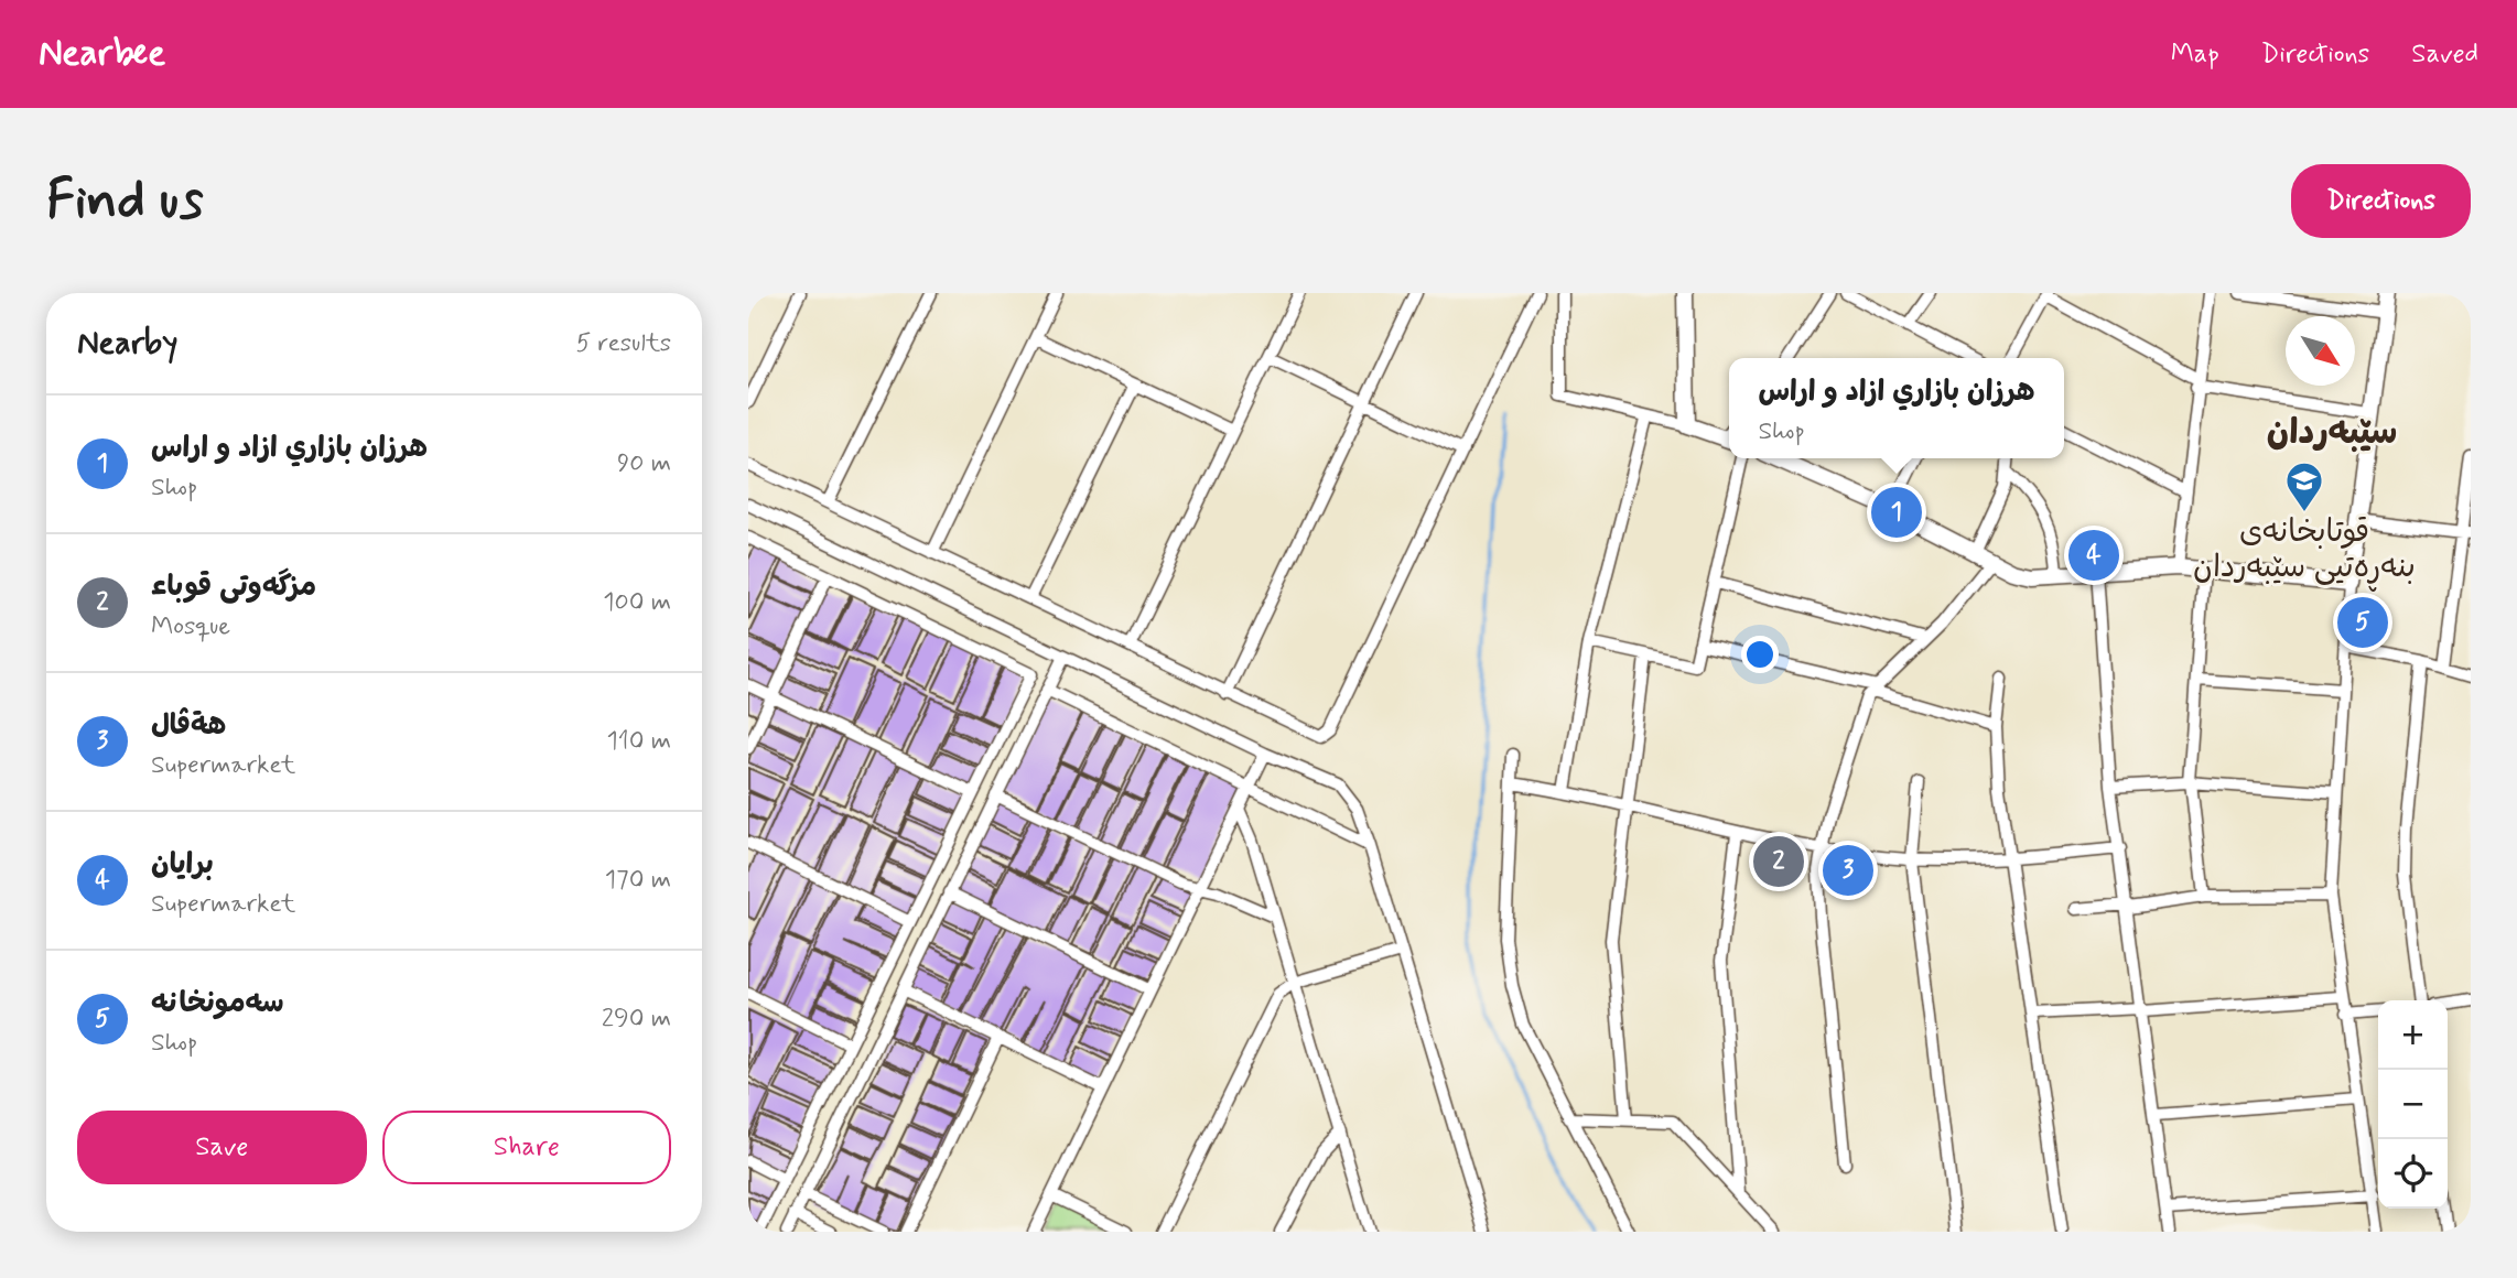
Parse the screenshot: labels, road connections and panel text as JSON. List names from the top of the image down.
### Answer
{
  "districts": ["سێبەردان"],
  "places": {
    "school or university": ["قوتابخانەی بنەڕەتیی سێبەردان"]
  },
  "north": "bottom right",
  "page": {
    "header": "Nearbee",
    "nav": ["Map", "Directions", "Saved"],
    "buttons": [
      "Directions",
      ["Save", "Share"]
    ],
    "title": "Find us",
    "heading": ["Nearby", "5 results"],
    "popup": ["هرزان بازاري ازاد و اراس", "Shop"],
    "list": [
      {
        "mark": "1",
        "name": "هرزان بازاري ازاد و اراس",
        "note": "Shop",
        "value": "90 m"
      },
      {
        "mark": "2",
        "name": "مزگەوتی قوباء",
        "note": "Mosque",
        "value": "100 m"
      },
      {
        "mark": "3",
        "name": "هةڤال",
        "note": "Supermarket",
        "value": "110 m"
      },
      {
        "mark": "4",
        "name": "برايان",
        "note": "Supermarket",
        "value": "170 m"
      },
      {
        "mark": "5",
        "name": "سەمونخانە",
        "note": "Shop",
        "value": "290 m"
      }
    ],
    "pins": [
      "1",
      "4",
      "5",
      "2",
      "3"
    ],
    "map_buttons": ["+", "−"]
  }
}
